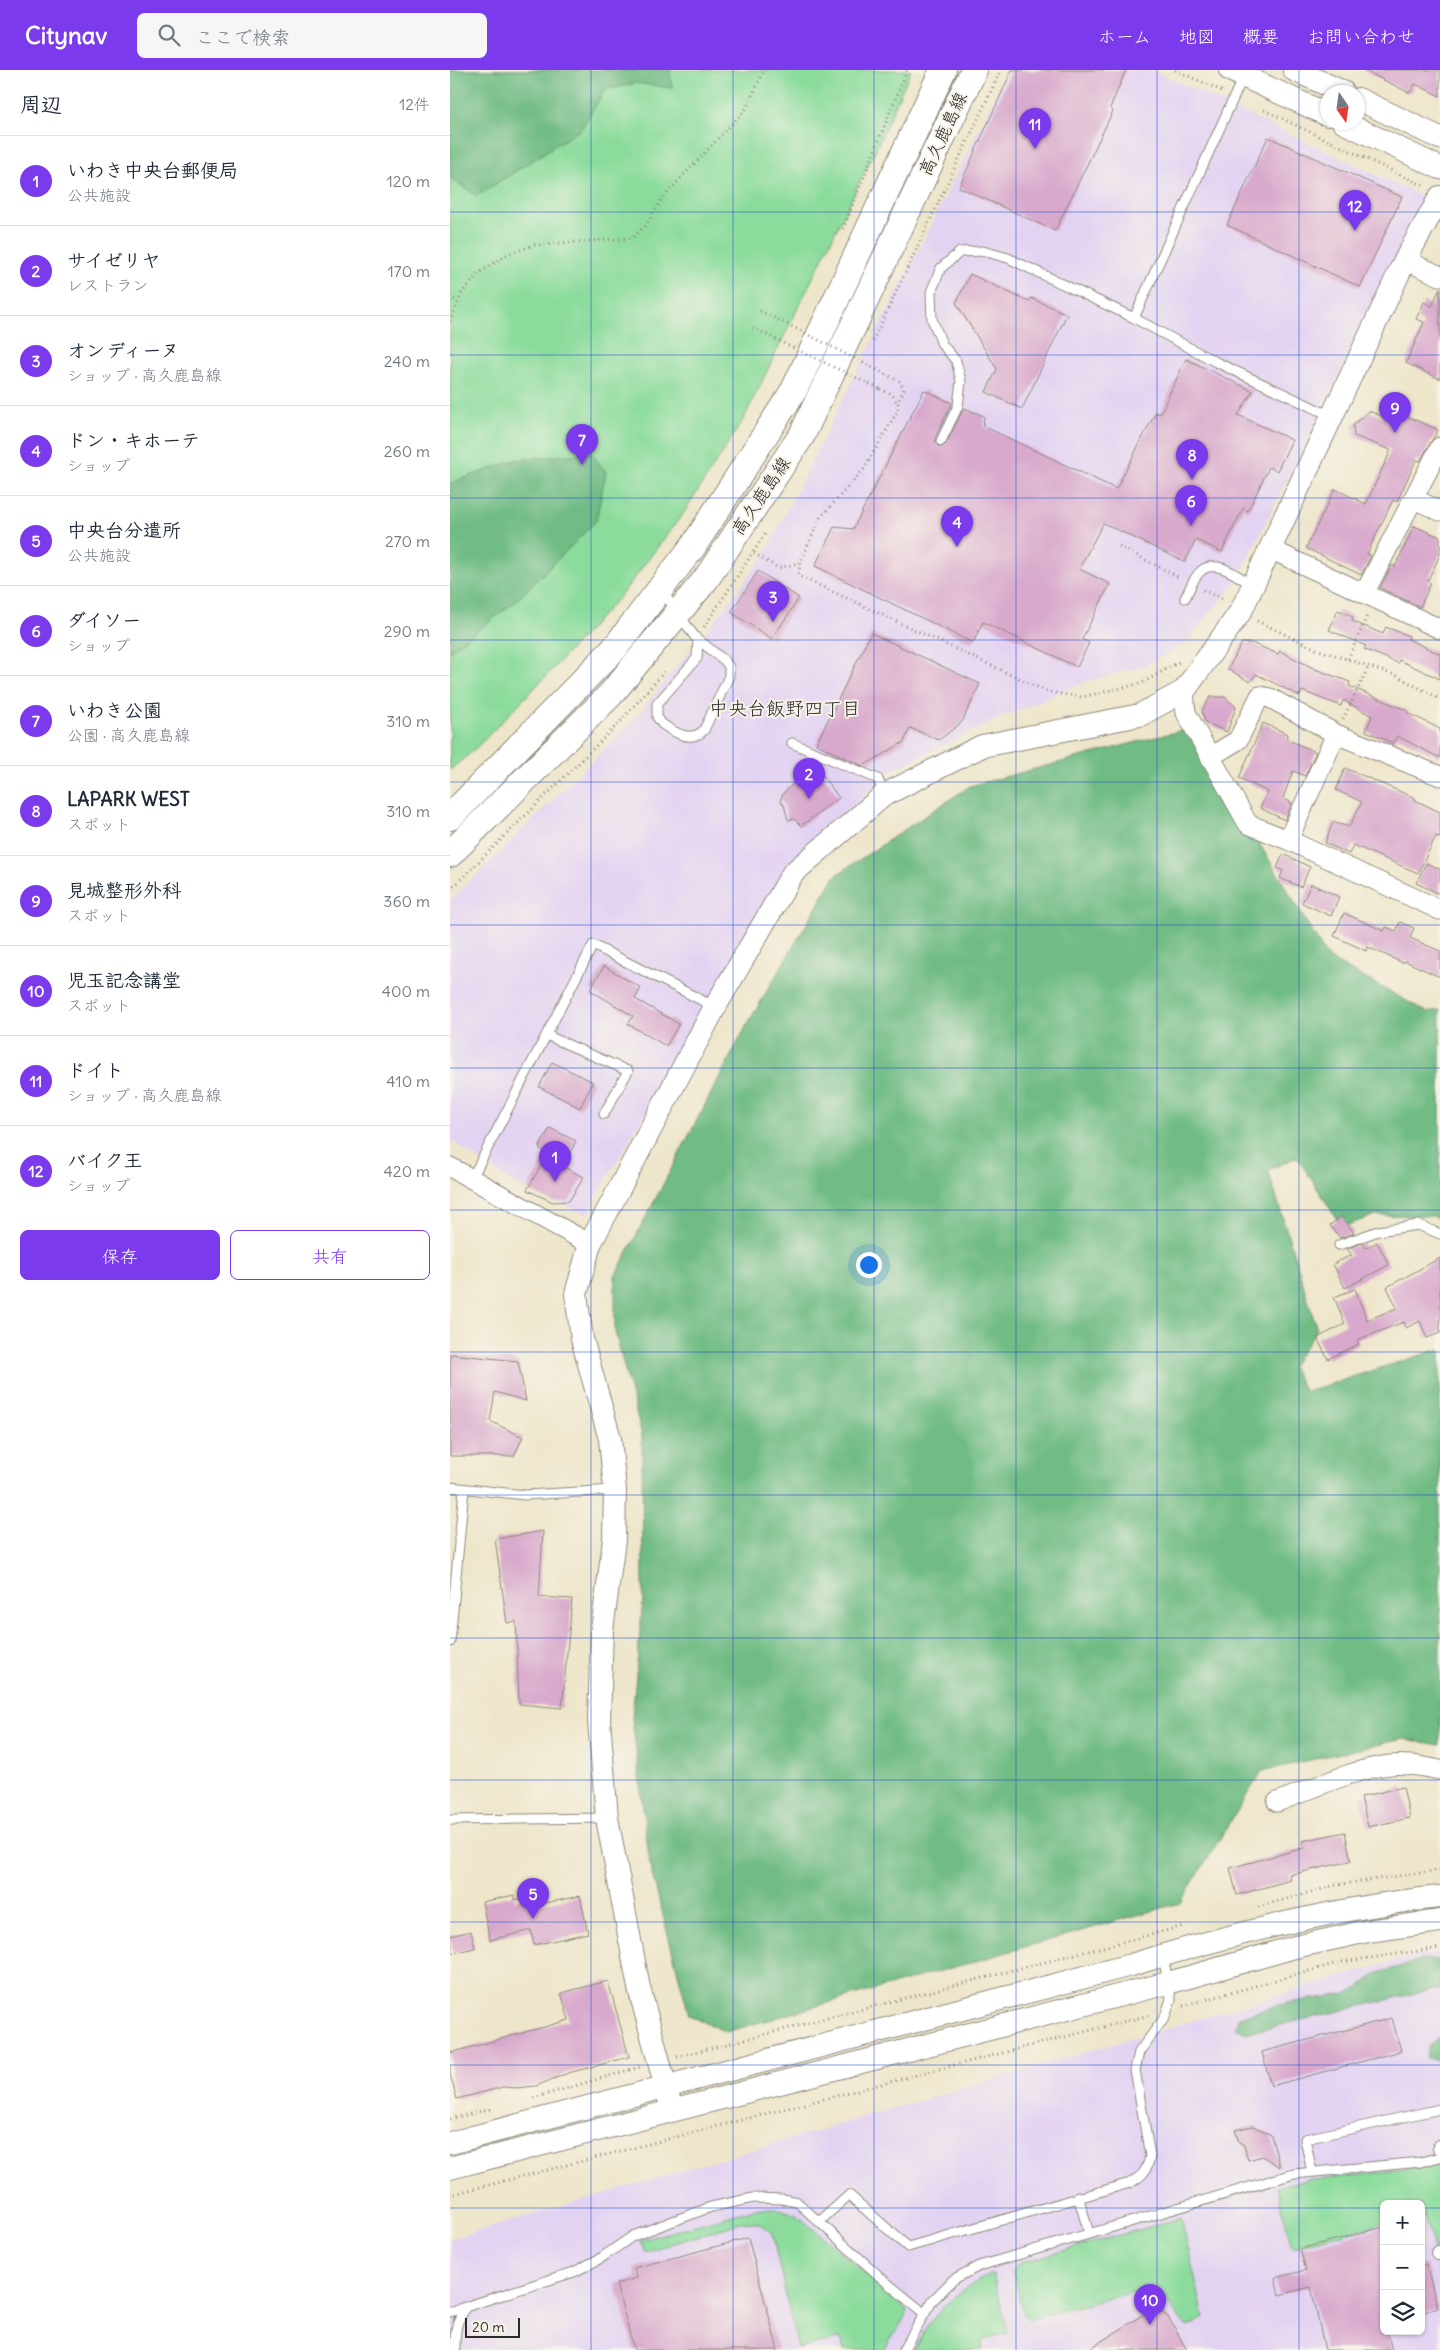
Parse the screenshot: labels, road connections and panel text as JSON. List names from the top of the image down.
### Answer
{
  "streets": {
    "main road": ["高久鹿島線"]
  },
  "districts": ["中央台飯野四丁目"],
  "scale_bar": "20 m",
  "north": "bottom",
  "page": {
    "header": "Citynav",
    "search": "ここで検索",
    "nav": [
      "ホーム",
      "地図",
      "概要",
      "お問い合わせ"
    ],
    "heading": ["周辺", "12件"],
    "pins": [
      "11",
      "12",
      "9",
      "7",
      "8",
      "6",
      "4",
      "3",
      "2",
      "1",
      "5",
      "10"
    ],
    "list": [
      {
        "mark": "1",
        "name": "いわき中央台郵便局",
        "note": "公共施設",
        "value": "120 m"
      },
      {
        "mark": "2",
        "name": "サイゼリヤ",
        "note": "レストラン",
        "value": "170 m"
      },
      {
        "mark": "3",
        "name": "オンディーヌ",
        "note": "ショップ · 高久鹿島線",
        "value": "240 m"
      },
      {
        "mark": "4",
        "name": "ドン・キホーテ",
        "note": "ショップ",
        "value": "260 m"
      },
      {
        "mark": "5",
        "name": "中央台分遣所",
        "note": "公共施設",
        "value": "270 m"
      },
      {
        "mark": "6",
        "name": "ダイソー",
        "note": "ショップ",
        "value": "290 m"
      },
      {
        "mark": "7",
        "name": "いわき公園",
        "note": "公園 · 高久鹿島線",
        "value": "310 m"
      },
      {
        "mark": "8",
        "name": "LAPARK WEST",
        "note": "スポット",
        "value": "310 m"
      },
      {
        "mark": "9",
        "name": "見城整形外科",
        "note": "スポット",
        "value": "360 m"
      },
      {
        "mark": "10",
        "name": "児玉記念講堂",
        "note": "スポット",
        "value": "400 m"
      },
      {
        "mark": "11",
        "name": "ドイト",
        "note": "ショップ · 高久鹿島線",
        "value": "410 m"
      },
      {
        "mark": "12",
        "name": "バイク王",
        "note": "ショップ",
        "value": "420 m"
      }
    ],
    "buttons": ["保存", "共有"],
    "map_buttons": ["+", "−"],
    "scale": "20 m"
  }
}
